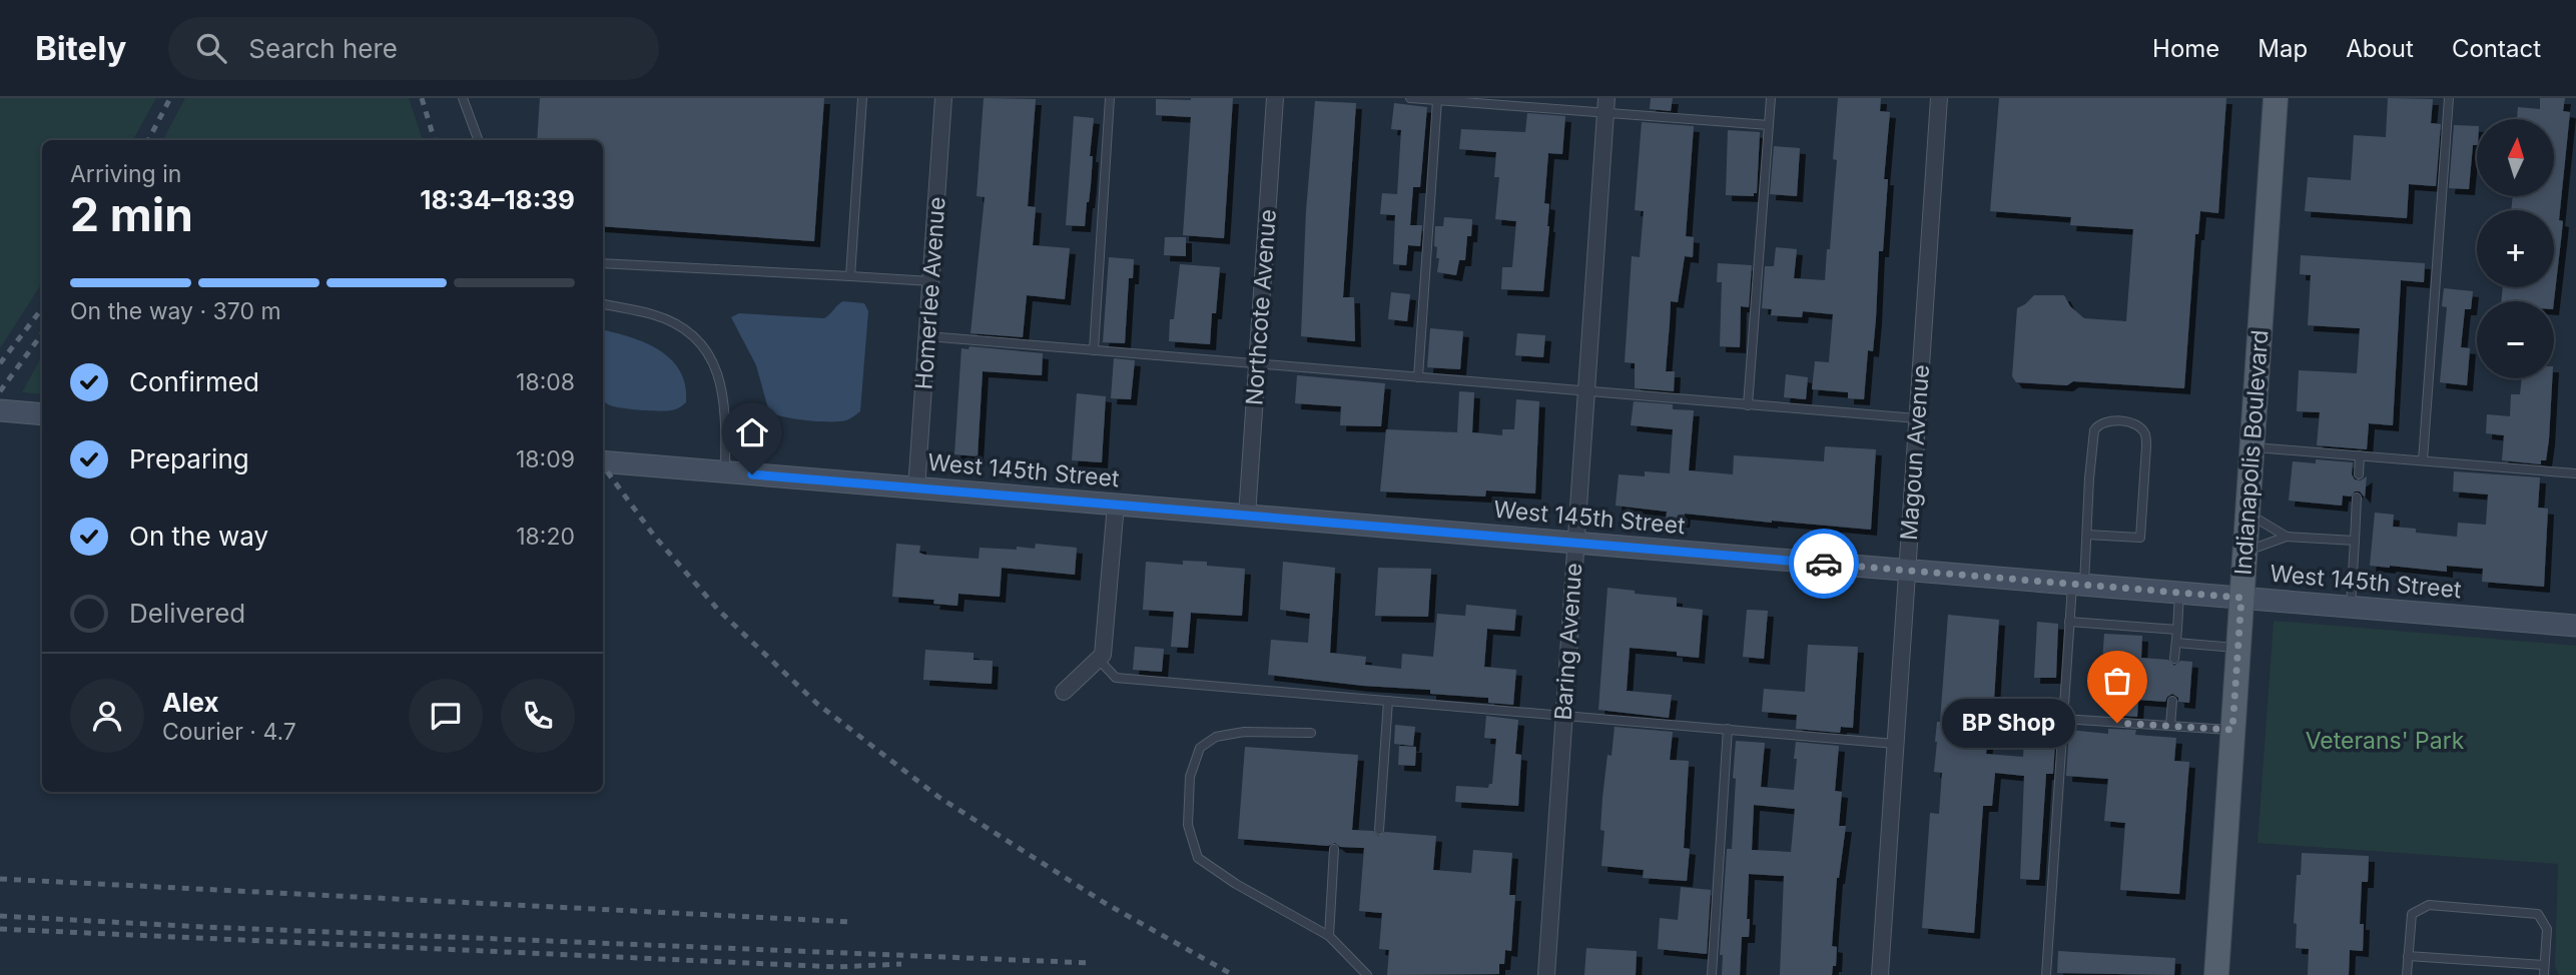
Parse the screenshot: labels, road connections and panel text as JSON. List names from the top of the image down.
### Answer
{
  "streets": {
    "main road": ["Indianapolis Boulevard"],
    "street": [
      "Homerlee Avenue",
      "Northcote Avenue",
      "Magoun Avenue",
      "West 145th Street",
      "Baring Avenue"
    ]
  },
  "crossings": [
    ["Homerlee Avenue", "West 145th Street"],
    ["Northcote Avenue", "West 145th Street"],
    ["Magoun Avenue", "West 145th Street"],
    ["Indianapolis Boulevard", "West 145th Street"],
    ["West 145th Street", "Baring Avenue"]
  ],
  "parks": ["Veterans' Park"],
  "places": ["BP Shop"],
  "north": "top",
  "page": {
    "header": "Bitely",
    "search": "Search here",
    "nav": [
      "Home",
      "Map",
      "About",
      "Contact"
    ],
    "map_buttons": ["+", "−"],
    "heading": ["2 min", "Arriving in", "18:34–18:39"],
    "panel": ["Alex", "Courier · 4.7"],
    "bar": "On the way · 370 m",
    "list": [
      ["Confirmed", "18:08"],
      ["Preparing", "18:09"],
      ["On the way", "18:20"],
      "Delivered"
    ],
    "bubble": "BP Shop"
  }
}
